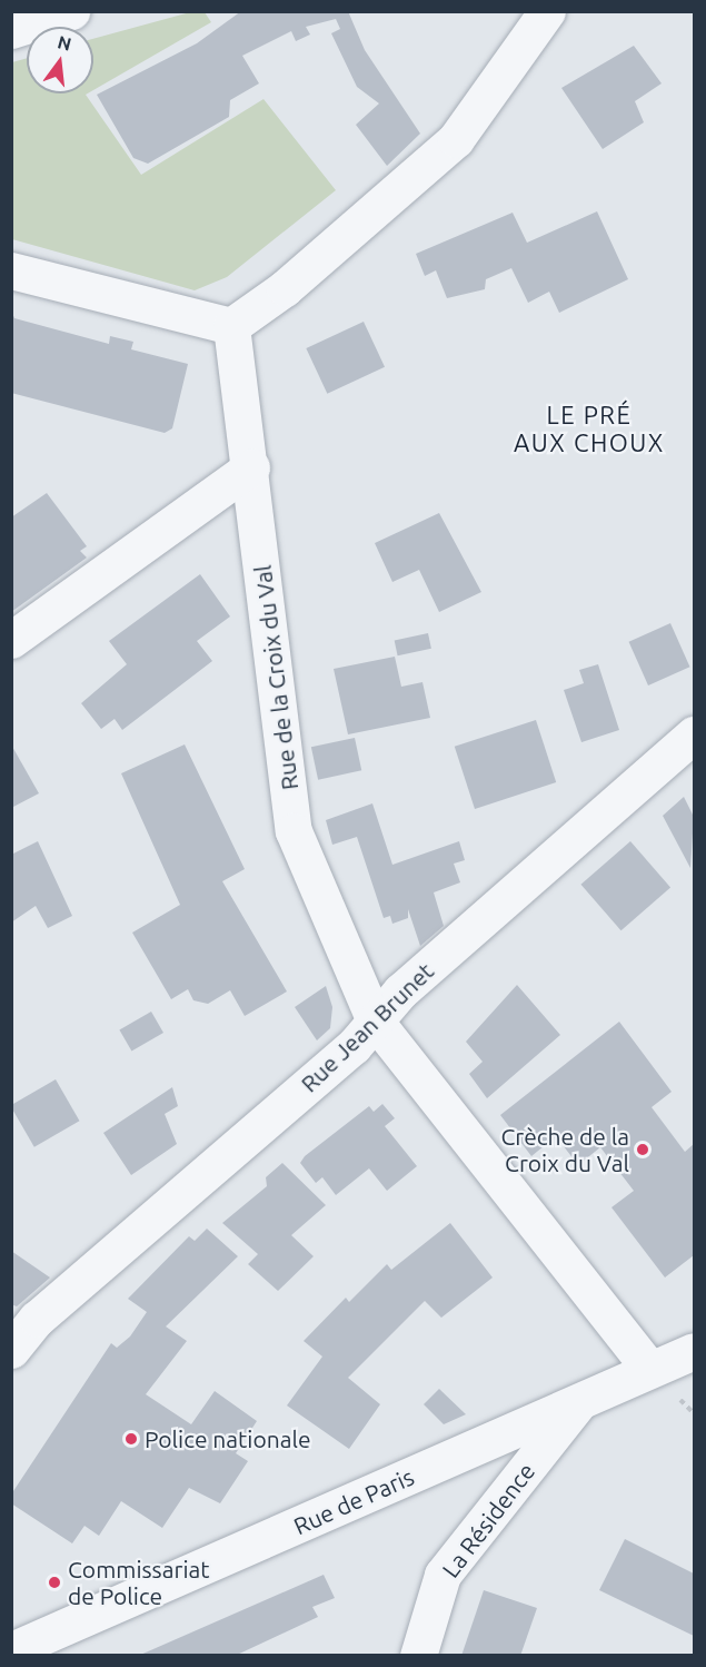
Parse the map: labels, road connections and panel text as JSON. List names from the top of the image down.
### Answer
{
  "streets": {
    "street": [
      "Rue de la Croix du Val",
      "Rue Jean Brunet",
      "Rue de Paris",
      "La Résidence"
    ]
  },
  "crossings": [
    ["Rue de la Croix du Val", "Rue Jean Brunet"],
    ["Rue de la Croix du Val", "Rue de Paris"],
    ["Rue de Paris", "La Résidence"]
  ],
  "districts": ["LE PRÉ AUX CHOUX"],
  "places": ["Crèche de la Croix du Val", "Police nationale", "Commissariat de Police"],
  "north": "top"
}
